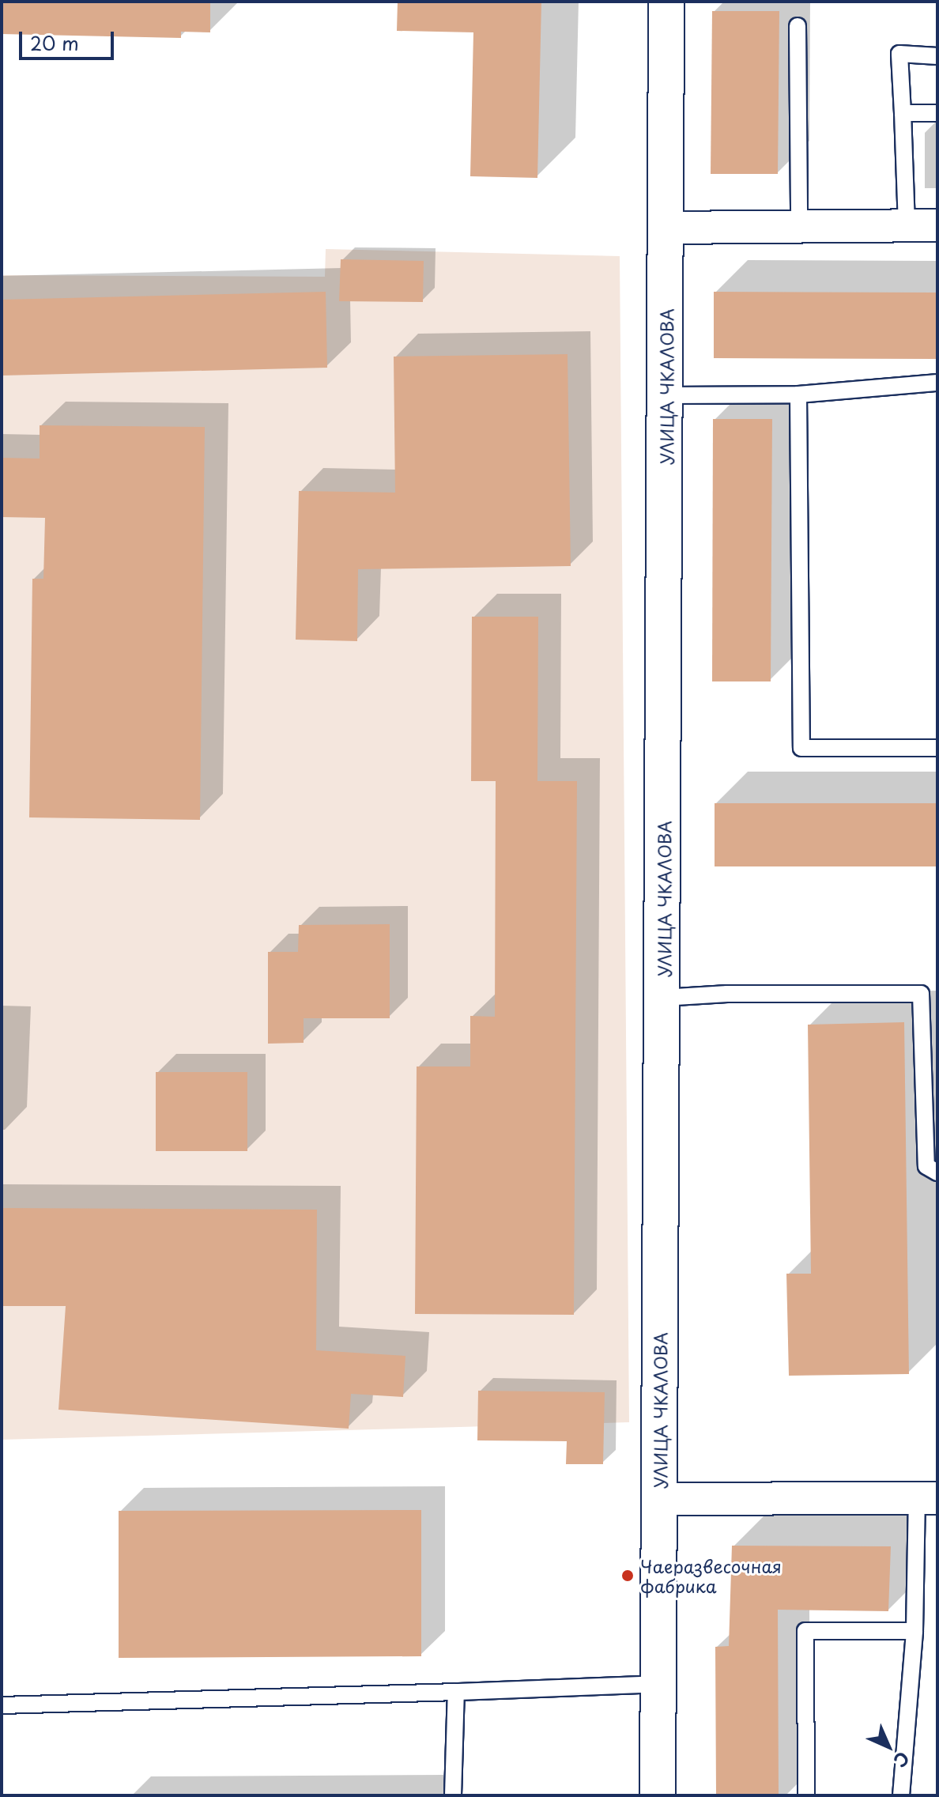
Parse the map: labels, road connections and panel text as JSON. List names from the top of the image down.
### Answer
{
  "streets": {
    "street": ["УЛИЦА ЧКАЛОВА"]
  },
  "places": ["Чаеразвесочная фабрика"],
  "scale_bar": "20 m",
  "north": "bottom right"
}
